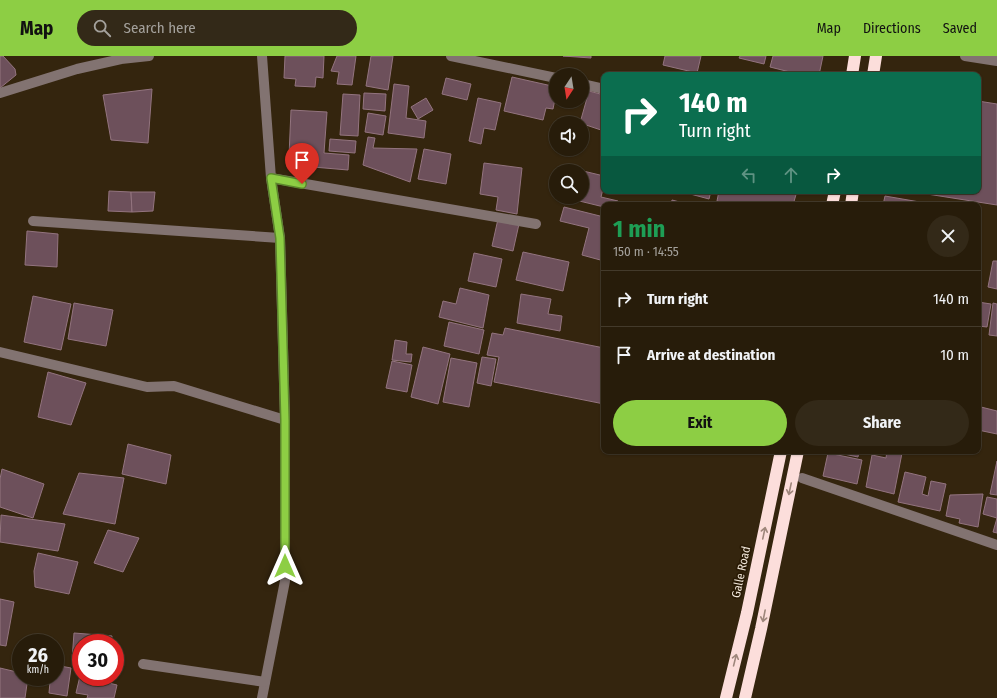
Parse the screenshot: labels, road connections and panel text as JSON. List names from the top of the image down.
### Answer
{
  "streets": {
    "highway": ["Galle Road"]
  },
  "north": "bottom",
  "page": {
    "header": "Map",
    "search": "Search here",
    "nav": ["Map", "Directions", "Saved"],
    "turn": ["140 m", "Turn right"],
    "heading": ["1 min", "150 m · 14:55"],
    "list": [
      {
        "name": "Turn right",
        "value": "140 m"
      },
      {
        "name": "Arrive at destination",
        "value": "10 m"
      }
    ],
    "buttons": ["Exit", "Share"],
    "speed": "26 km/h",
    "limit": "30"
  }
}
